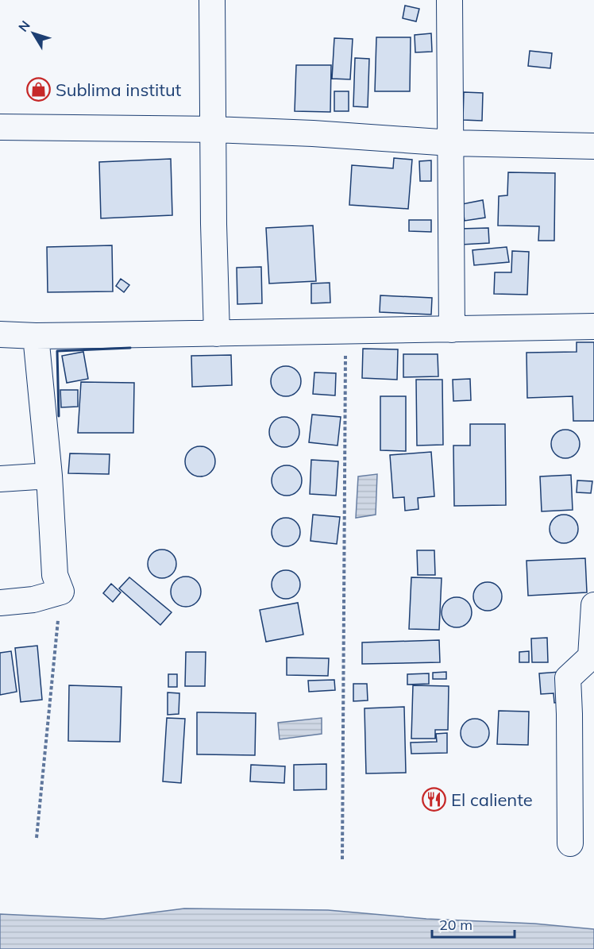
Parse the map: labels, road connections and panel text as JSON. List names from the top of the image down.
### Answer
{
  "places": {
    "shop": ["Sublima institut"],
    "restaurant": ["El caliente"]
  },
  "scale_bar": "20 m",
  "north": "top left"
}
